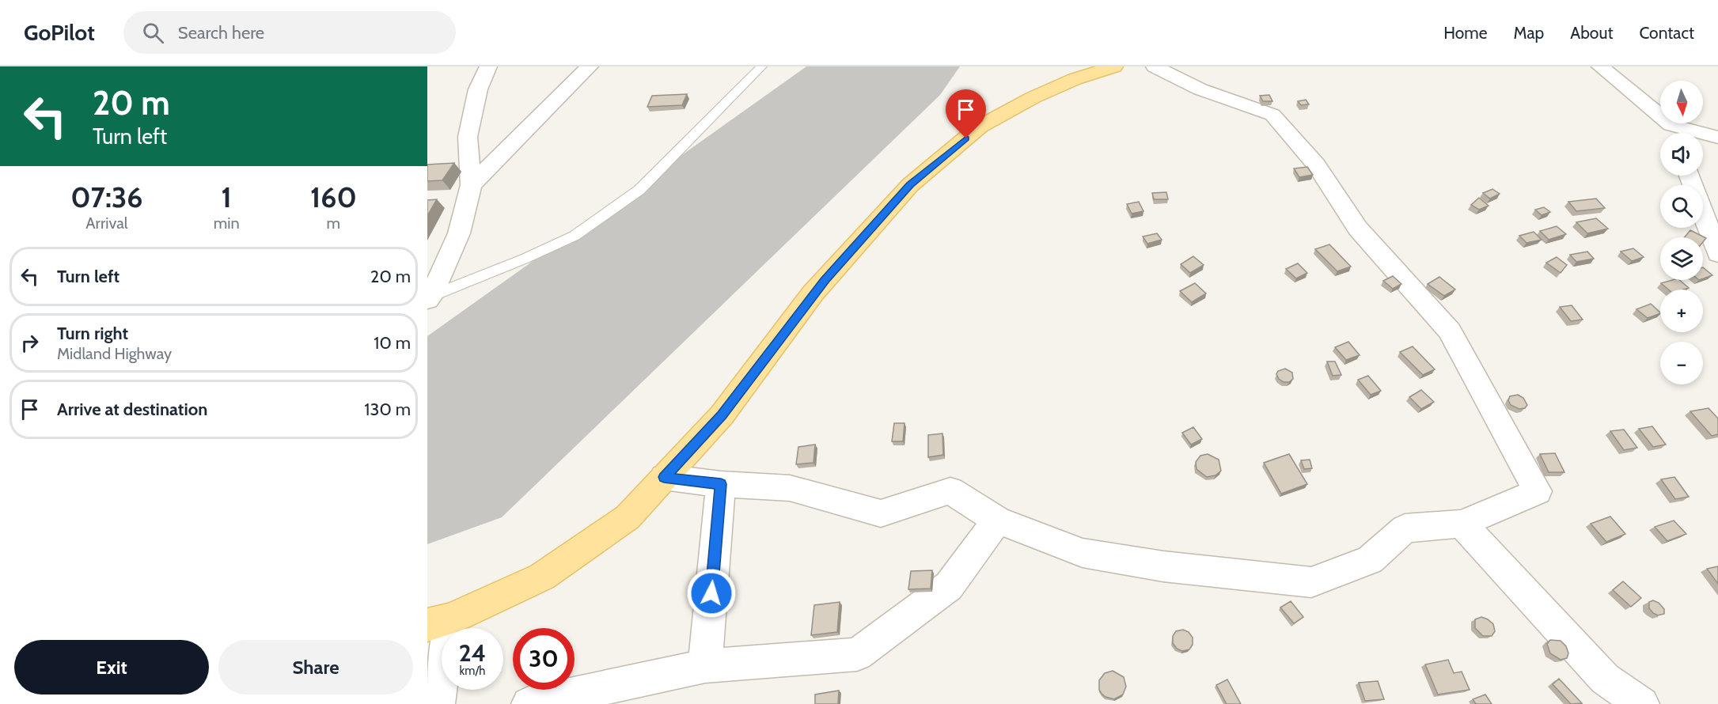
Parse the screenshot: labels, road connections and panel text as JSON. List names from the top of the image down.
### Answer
{
  "north": "bottom",
  "page": {
    "header": "GoPilot",
    "search": "Search here",
    "nav": [
      "Home",
      "Map",
      "About",
      "Contact"
    ],
    "turn": ["20 m", "Turn left"],
    "map_buttons": ["+", "−"],
    "eta": [
      "07:36",
      "Arrival",
      "1",
      "min",
      "160",
      "m"
    ],
    "list": [
      {
        "name": "Turn left",
        "value": "20 m"
      },
      {
        "name": "Turn right",
        "note": "Midland Highway",
        "value": "10 m"
      },
      {
        "name": "Arrive at destination",
        "value": "130 m"
      }
    ],
    "speed": "24 km/h",
    "limit": "30",
    "buttons": ["Exit", "Share"]
  }
}
